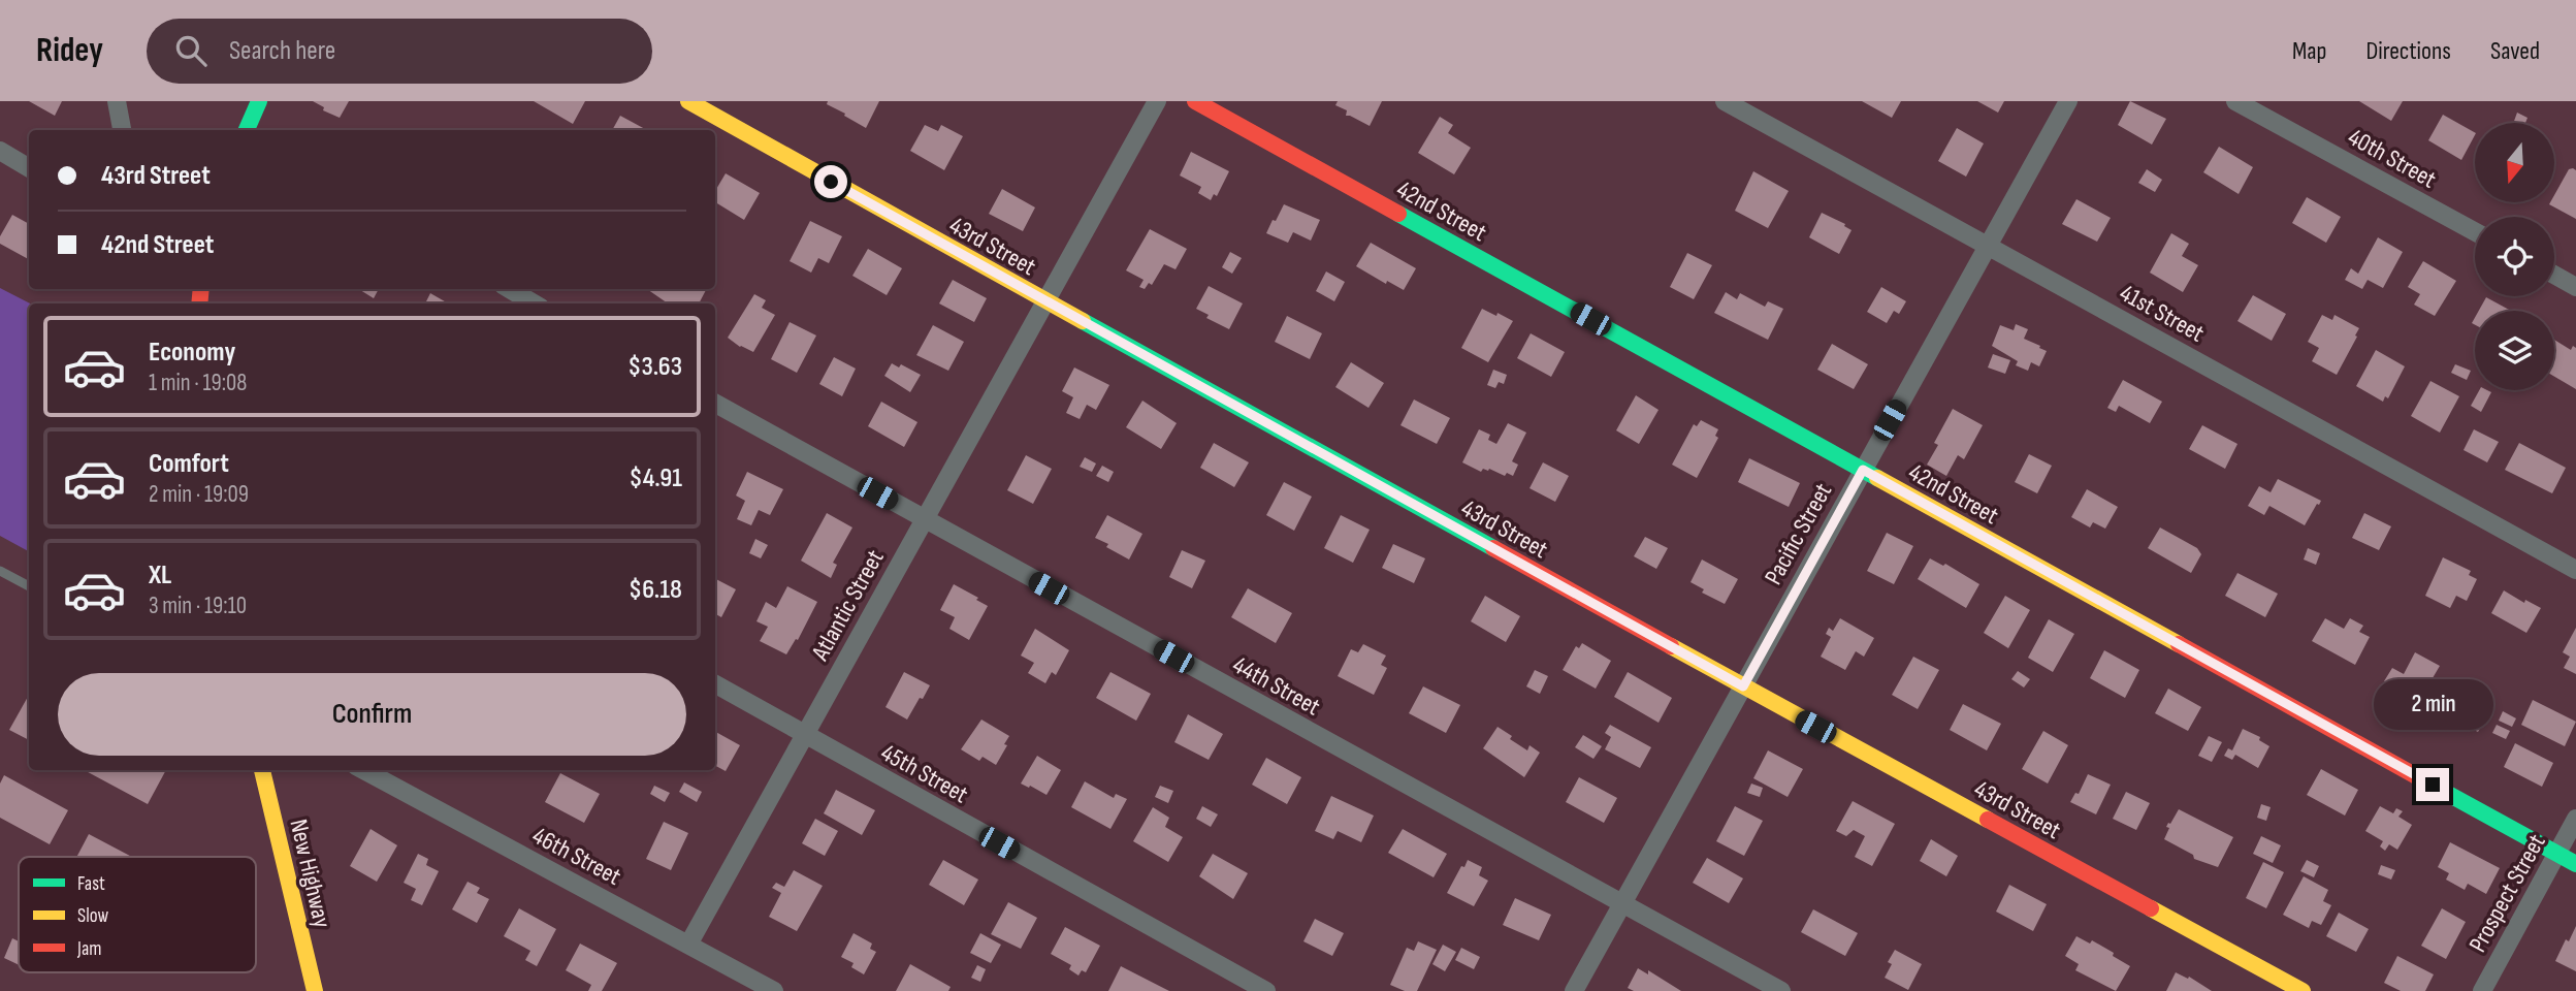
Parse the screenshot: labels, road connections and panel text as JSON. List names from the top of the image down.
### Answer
{
  "streets": {
    "street": [
      "40th Street",
      "42nd Street",
      "43rd Street",
      "41st Street",
      "Pacific Street",
      "Atlantic Street",
      "44th Street",
      "45th Street",
      "46th Street",
      "New Highway",
      "Prospect Street"
    ]
  },
  "crossings": [
    ["42nd Street", "Pacific Street"],
    ["42nd Street", "Prospect Street"],
    ["43rd Street", "Pacific Street"],
    ["43rd Street", "Atlantic Street"],
    ["41st Street", "Pacific Street"],
    ["Pacific Street", "44th Street"],
    ["Atlantic Street", "44th Street"],
    ["Atlantic Street", "45th Street"],
    ["Atlantic Street", "46th Street"]
  ],
  "legend": ["Fast", "Slow", "Jam"],
  "north": "bottom",
  "page": {
    "header": "Ridey",
    "search": "Search here",
    "nav": ["Map", "Directions", "Saved"],
    "banner": ["43rd Street", "42nd Street"],
    "list": [
      {
        "name": "Economy",
        "note": "1 min · 19:08",
        "value": "$3.63"
      },
      {
        "name": "Comfort",
        "note": "2 min · 19:09",
        "value": "$4.91"
      },
      {
        "name": "XL",
        "note": "3 min · 19:10",
        "value": "$6.18"
      }
    ],
    "buttons": "Confirm",
    "bubble": "2 min"
  }
}
